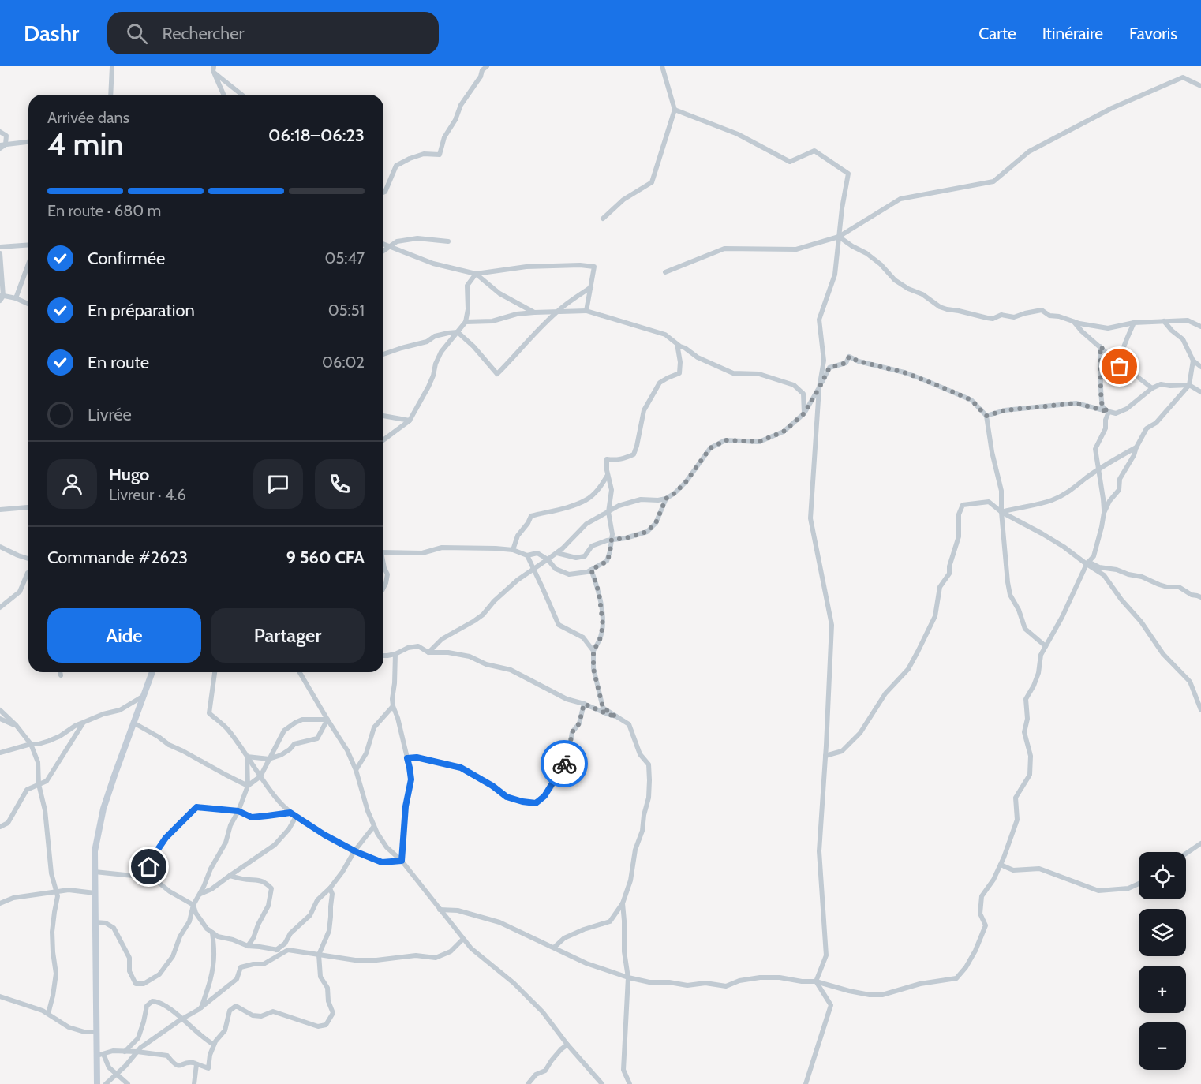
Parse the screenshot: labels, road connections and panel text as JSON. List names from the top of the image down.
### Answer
{
  "page": {
    "header": "Dashr",
    "search": "Rechercher",
    "nav": ["Carte", "Itinéraire", "Favoris"],
    "heading": ["4 min", "Arrivée dans", "06:18–06:23"],
    "panel": [
      "Hugo",
      "Livreur · 4.6",
      "Commande #2623",
      "9 560 CFA"
    ],
    "bar": "En route · 680 m",
    "list": [
      ["Confirmée", "05:47"],
      ["En préparation", "05:51"],
      ["En route", "06:02"],
      "Livrée"
    ],
    "buttons": ["Aide", "Partager"],
    "map_buttons": ["+", "−"]
  }
}
